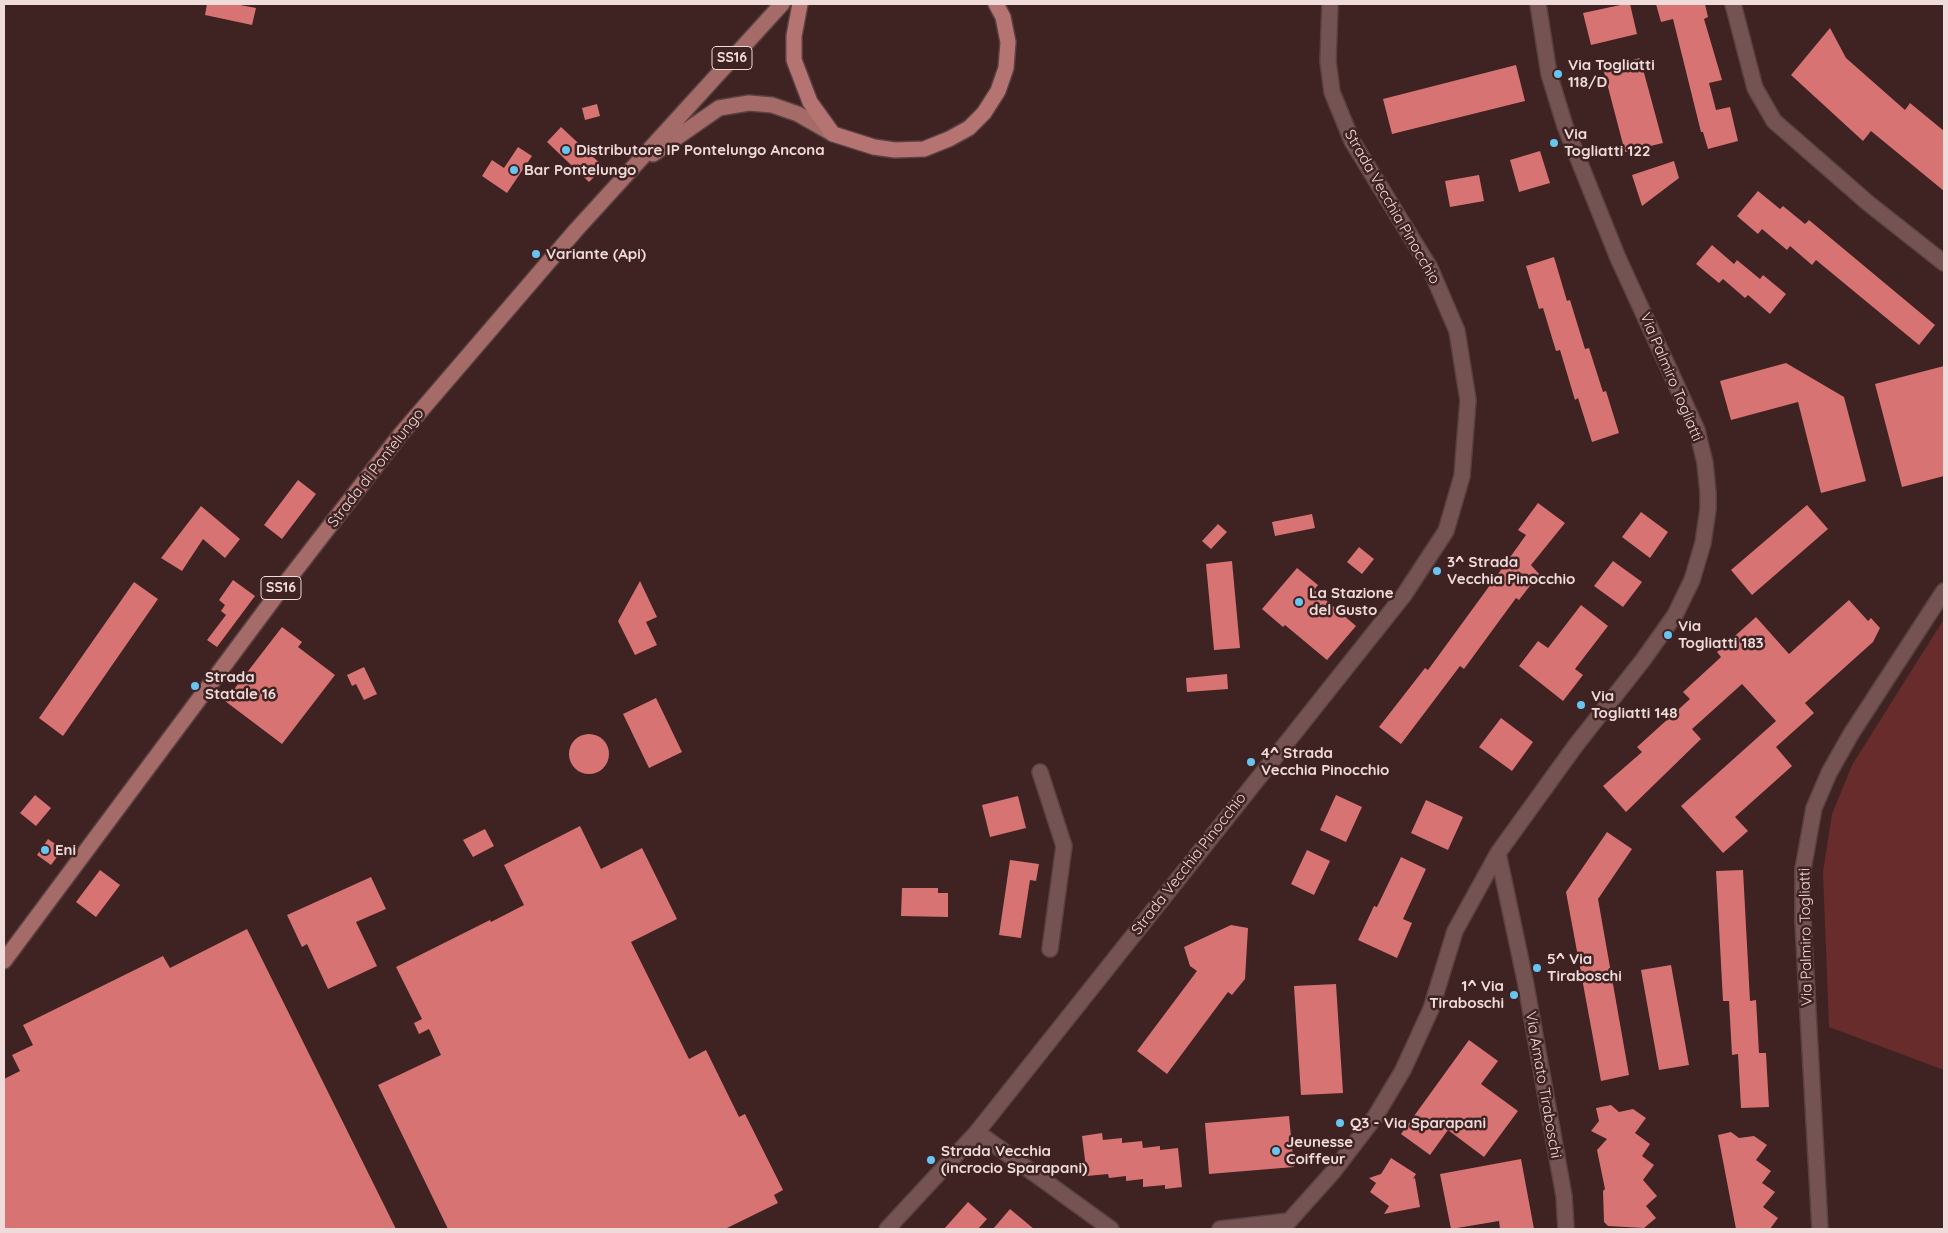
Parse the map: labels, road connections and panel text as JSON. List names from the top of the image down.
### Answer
{
  "streets": {
    "main road": ["SS16", "Strada di Pontelungo"],
    "street": ["Strada Vecchia Pinocchio", "Via Palmiro Togliatti", "Via Amato Tiraboschi"]
  },
  "crossings": [
    ["Via Palmiro Togliatti", "Via Amato Tiraboschi"]
  ],
  "places": [
    "Via Togliatti 118/D",
    "Via Togliatti 122",
    "Distributore IP Pontelungo Ancona",
    "Bar Pontelungo",
    "Variante (Api)",
    "3^ Strada Vecchia Pinocchio",
    "La Stazione del Gusto",
    "Via Togliatti 183",
    "Strada Statale 16",
    "Via Togliatti 148",
    "4^ Strada Vecchia Pinocchio",
    "Eni",
    "5^ Via Tiraboschi",
    "1^ Via Tiraboschi",
    "Q3 - Via Sparapani",
    "Jeunesse Coiffeur",
    "Strada Vecchia (incrocio Sparapani)"
  ]
}
